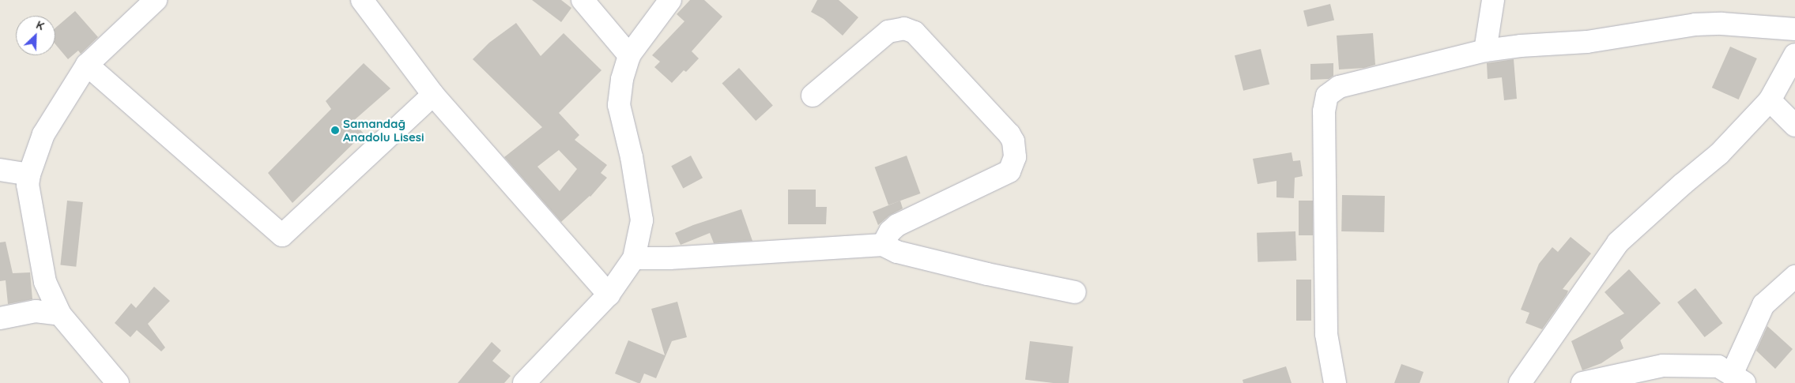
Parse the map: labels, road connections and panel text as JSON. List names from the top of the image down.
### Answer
{
  "places": ["Samandağ Anadolu Lisesi"],
  "north": "top right"
}
